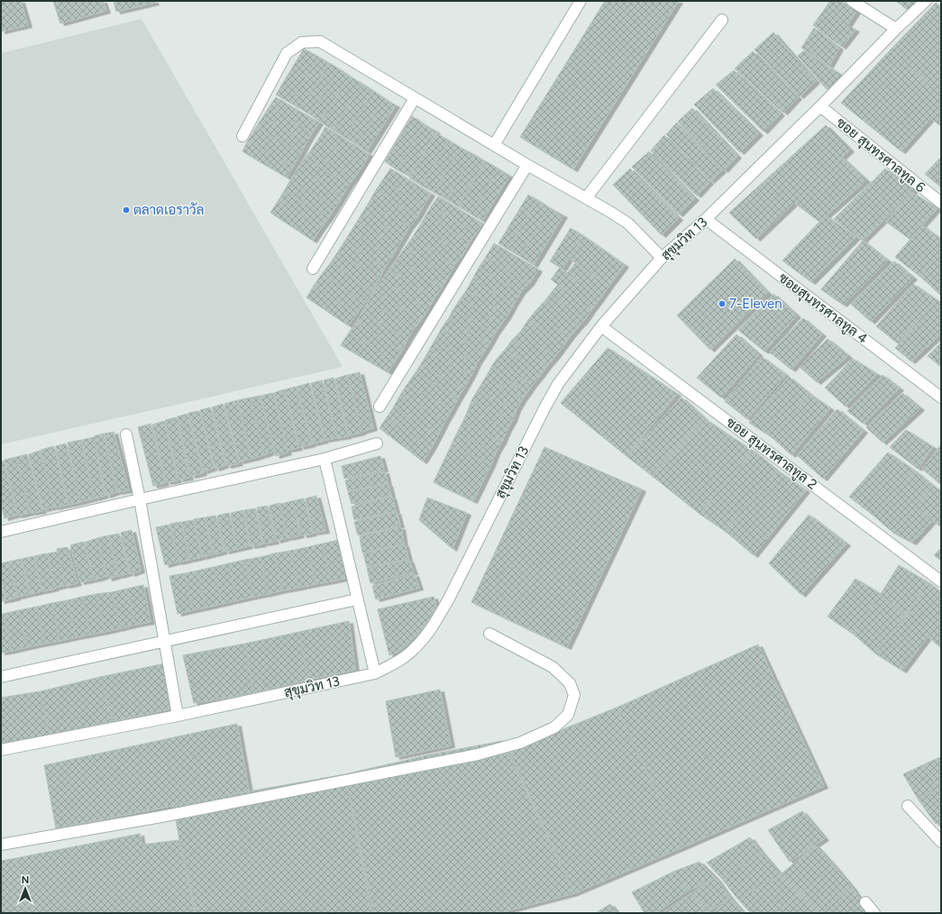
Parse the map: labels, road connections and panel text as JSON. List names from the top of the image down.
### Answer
{
  "streets": {
    "street": [
      "ซอย สุนทรศาลทูล 6",
      "สุขุมวิท 13",
      "ซอยสุนทรศาลทูล 4",
      "ซอย สุนทรศาลทูล 2"
    ]
  },
  "crossings": [
    ["ซอย สุนทรศาลทูล 6", "สุขุมวิท 13"],
    ["สุขุมวิท 13", "ซอยสุนทรศาลทูล 4"],
    ["สุขุมวิท 13", "ซอย สุนทรศาลทูล 2"]
  ],
  "places": ["ตลาดเอราวัล", "7-Eleven"],
  "north": "top"
}
